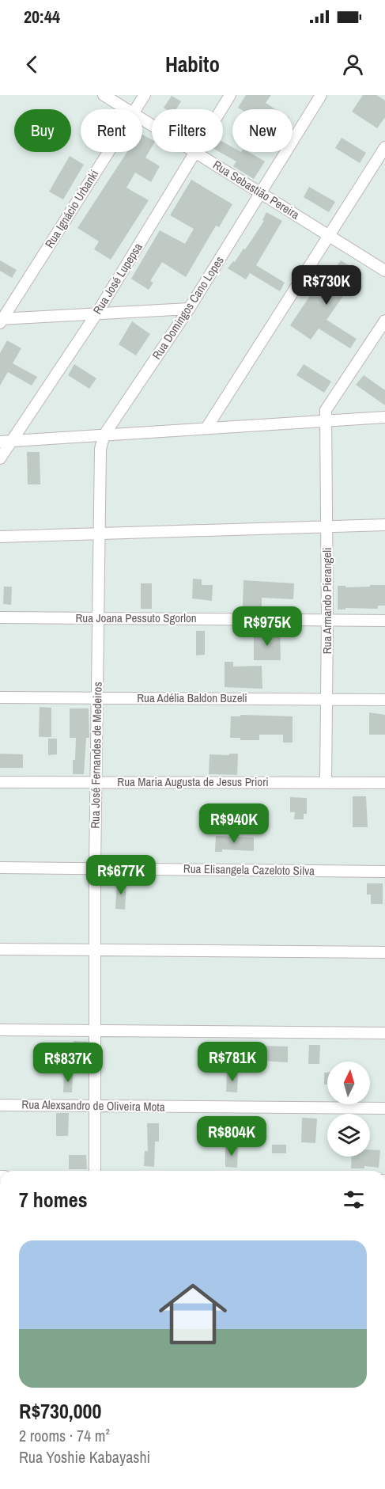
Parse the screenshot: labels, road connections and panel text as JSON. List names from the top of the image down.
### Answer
{
  "streets": {
    "street": [
      "Rua Sebastião Pereira",
      "Rua Ignácio Urbanki",
      "Rua José Lupepsa",
      "Rua Domingos Cano Lopes",
      "Rua Armando Pierangeli",
      "Rua Joana Pessuto Sgorlon",
      "Rua Adélia Baldon Buzeli",
      "Rua José Fernandes de Medeiros",
      "Rua Maria Augusta de Jesus Priori",
      "Rua Elisangela Cazeloto Silva",
      "Rua Alexsandro de Oliveira Mota"
    ]
  },
  "crossings": [
    ["Rua Sebastião Pereira", "Rua José Lupepsa"],
    ["Rua Sebastião Pereira", "Rua Domingos Cano Lopes"],
    ["Rua Domingos Cano Lopes", "Rua José Fernandes de Medeiros"],
    ["Rua Armando Pierangeli", "Rua Joana Pessuto Sgorlon"],
    ["Rua Armando Pierangeli", "Rua Adélia Baldon Buzeli"],
    ["Rua Armando Pierangeli", "Rua Maria Augusta de Jesus Priori"],
    ["Rua Joana Pessuto Sgorlon", "Rua José Fernandes de Medeiros"],
    ["Rua Adélia Baldon Buzeli", "Rua José Fernandes de Medeiros"],
    ["Rua José Fernandes de Medeiros", "Rua Maria Augusta de Jesus Priori"],
    ["Rua José Fernandes de Medeiros", "Rua Elisangela Cazeloto Silva"],
    ["Rua José Fernandes de Medeiros", "Rua Alexsandro de Oliveira Mota"]
  ],
  "north": "top",
  "page": {
    "status": "20:44",
    "header": "Habito",
    "chip": [
      "Buy",
      "Rent",
      "Filters",
      "New"
    ],
    "price": [
      "R$730K",
      "R$975K",
      "R$940K",
      "R$677K",
      "R$781K",
      "R$837K",
      "R$804K"
    ],
    "heading": "7 homes",
    "list": [
      {
        "name": "R$730,000",
        "note": "2 rooms · 74 m² · Rua Yoshie Kabayashi"
      }
    ]
  }
}
